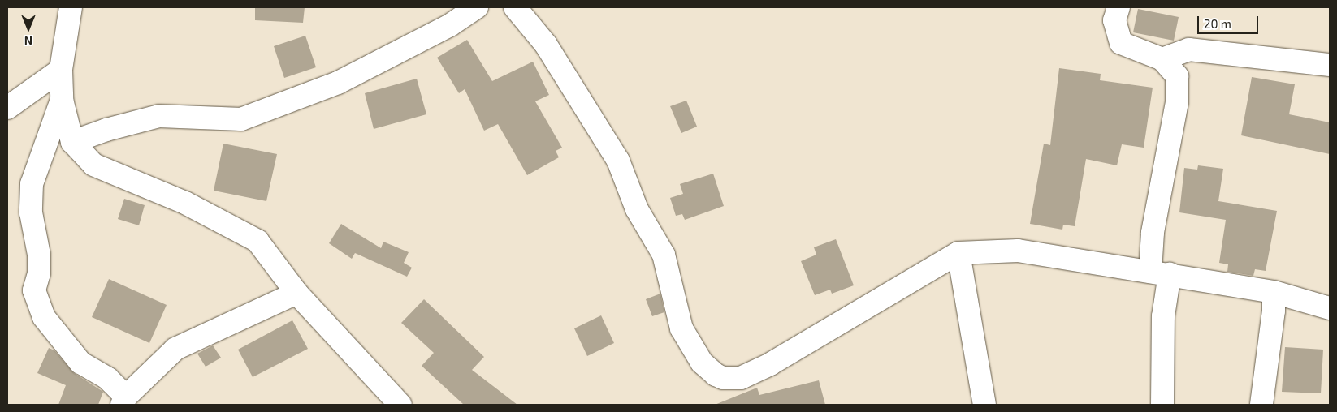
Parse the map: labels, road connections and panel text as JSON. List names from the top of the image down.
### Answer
{
  "scale_bar": "20 m",
  "north": "bottom"
}
